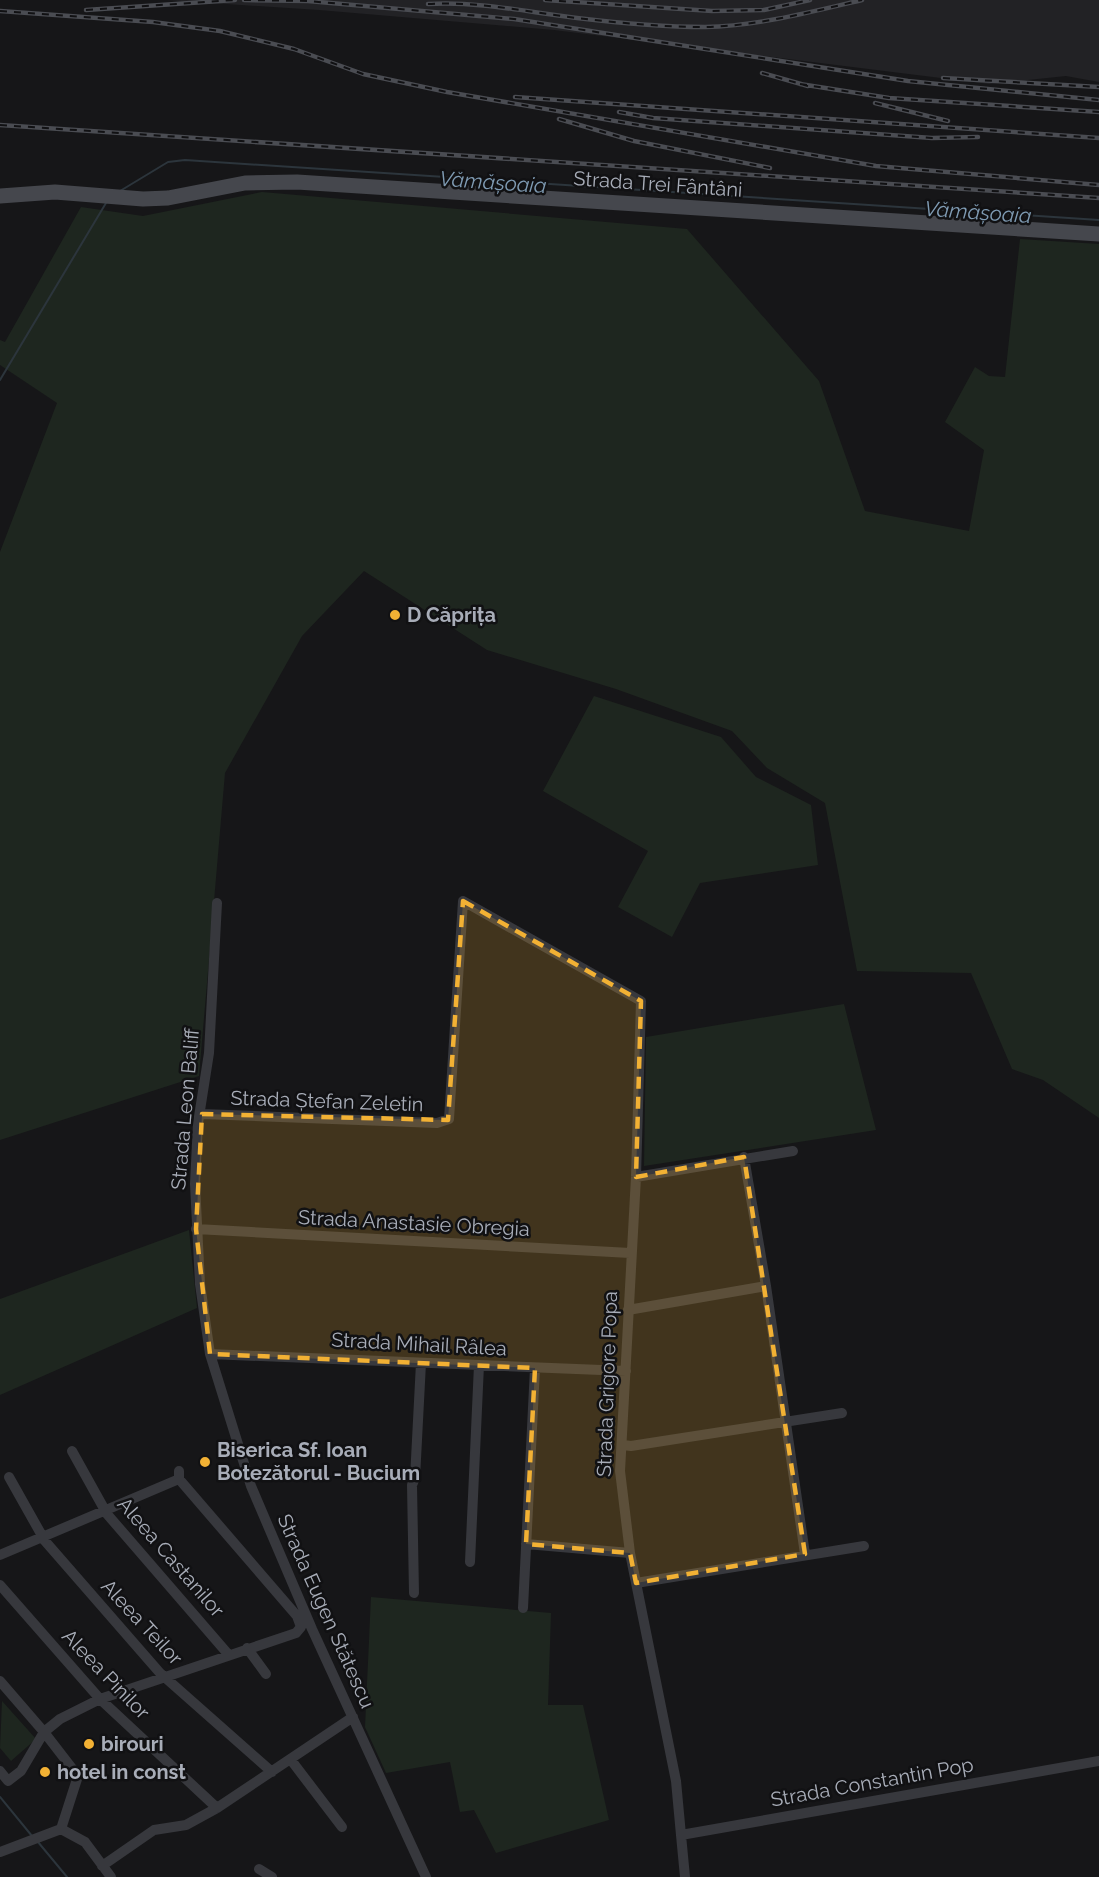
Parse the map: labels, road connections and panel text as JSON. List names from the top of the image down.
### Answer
{
  "streets": {
    "main road": ["Strada Trei Fântâni"],
    "street": [
      "Strada Ștefan Zeletin",
      "Strada Leon Baliff",
      "Strada Anastasie Obregia",
      "Strada Mihail Râlea",
      "Strada Grigore Popa",
      "Aleea Castanilor",
      "Strada Eugen Stătescu",
      "Aleea Teilor",
      "Aleea Pinilor",
      "Strada Constantin Pop"
    ]
  },
  "crossings": [
    ["Strada Ștefan Zeletin", "Strada Leon Baliff"],
    ["Strada Ștefan Zeletin", "Strada Grigore Popa"],
    ["Strada Leon Baliff", "Strada Anastasie Obregia"],
    ["Strada Leon Baliff", "Strada Mihail Râlea"],
    ["Strada Leon Baliff", "Strada Eugen Stătescu"],
    ["Strada Anastasie Obregia", "Strada Grigore Popa"],
    ["Strada Mihail Râlea", "Strada Grigore Popa"],
    ["Strada Mihail Râlea", "Strada Eugen Stătescu"],
    ["Strada Grigore Popa", "Strada Constantin Pop"]
  ],
  "water": ["Vămășoaia"],
  "places": [
    "D Căprița",
    "Biserica Sf. Ioan Botezătorul - Bucium",
    "birouri",
    "hotel in const"
  ]
}
